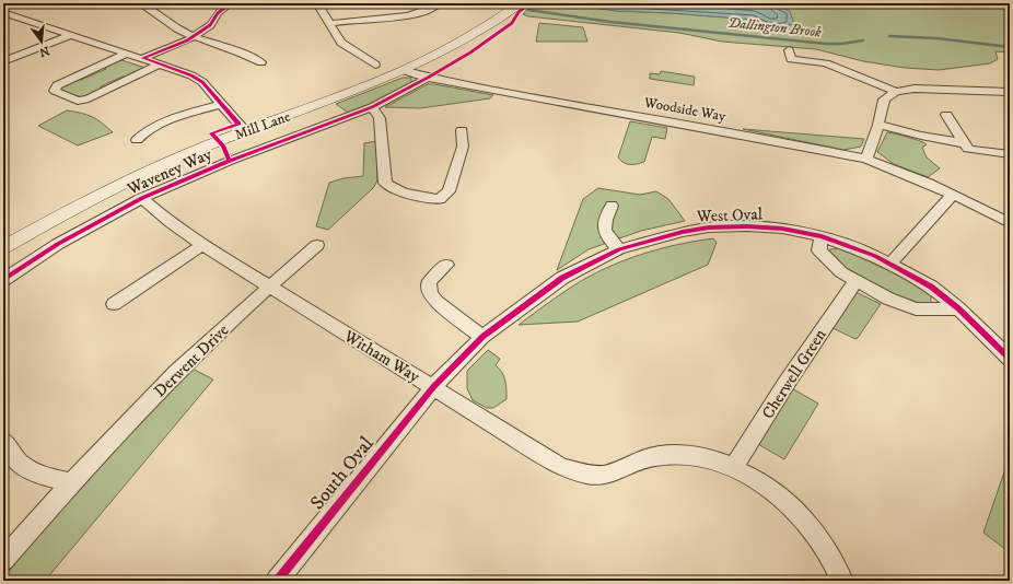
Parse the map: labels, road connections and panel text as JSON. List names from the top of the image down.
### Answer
{
  "streets": {
    "street": [
      "Woodside Way",
      "Mill Lane",
      "Waveney Way",
      "West Oval",
      "Witham Way",
      "Derwent Drive",
      "Cherwell Green",
      "South Oval"
    ]
  },
  "crossings": [
    ["Woodside Way", "Mill Lane"],
    ["Woodside Way", "Waveney Way"],
    ["Waveney Way", "Witham Way"],
    ["West Oval", "Witham Way"],
    ["West Oval", "South Oval"],
    ["Witham Way", "Derwent Drive"],
    ["Witham Way", "Cherwell Green"],
    ["Witham Way", "South Oval"]
  ],
  "water": ["Dallington Brook"],
  "north": "bottom"
}
